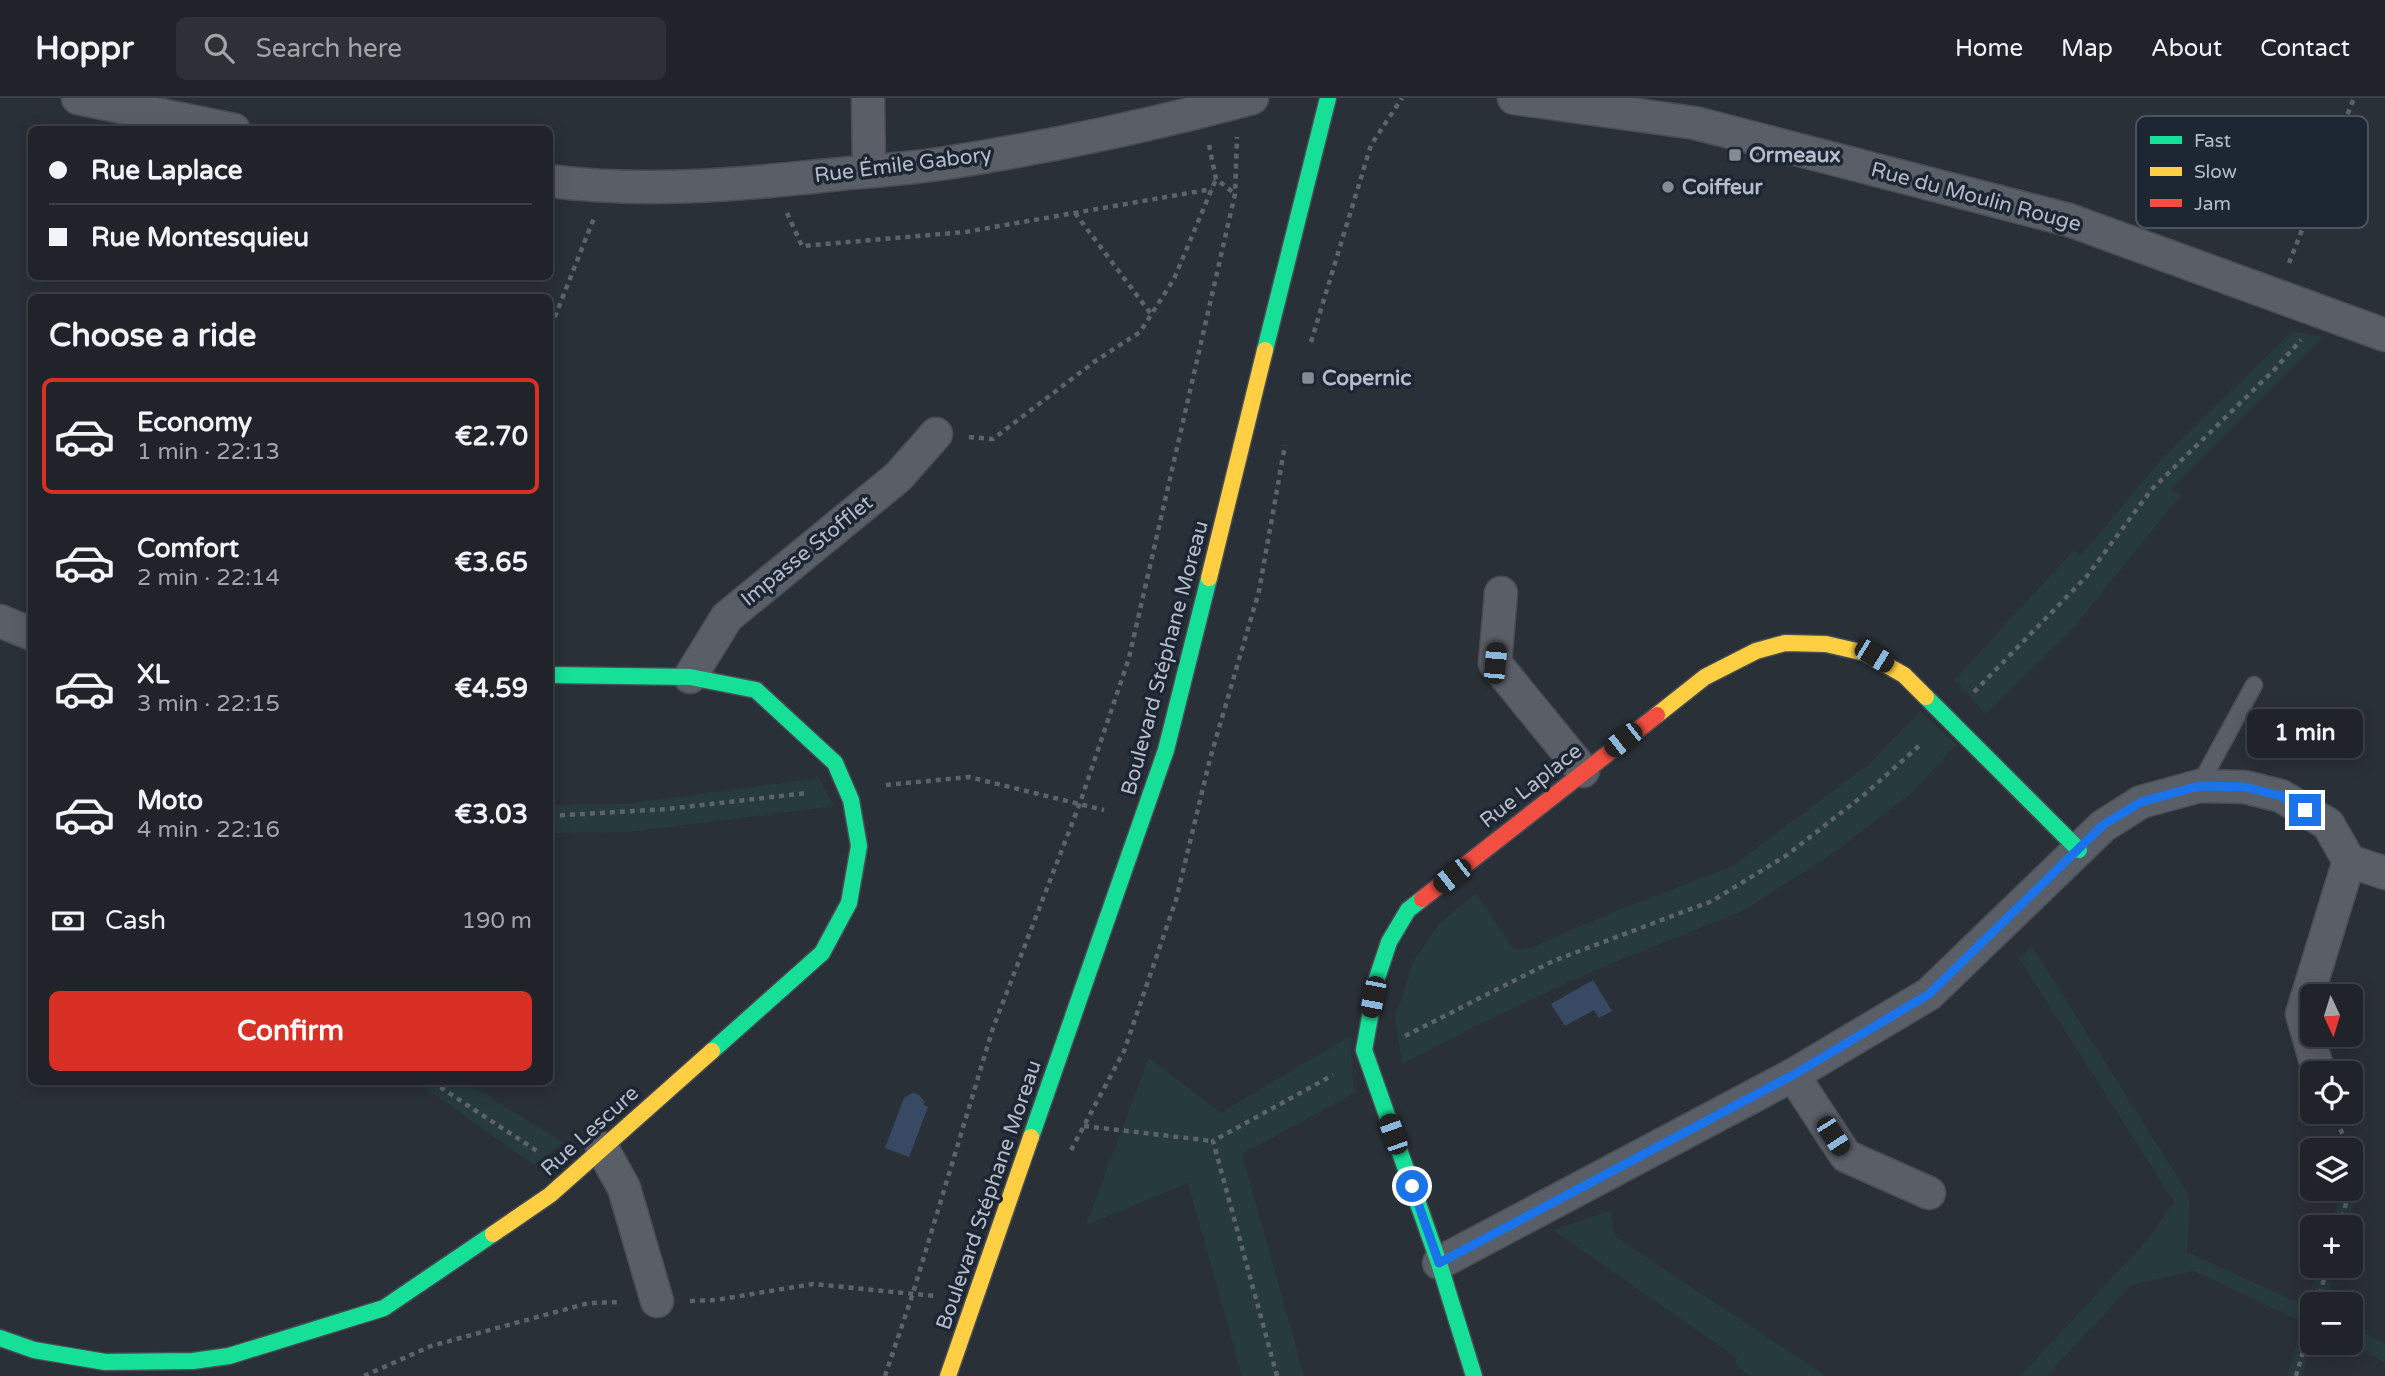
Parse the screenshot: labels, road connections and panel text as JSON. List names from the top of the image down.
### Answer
{
  "streets": {
    "street": [
      "Rue Émile Gabory",
      "Rue du Moulin Rouge",
      "Impasse Stofflet",
      "Boulevard Stéphane Moreau",
      "Rue Laplace",
      "Rue Lescure"
    ]
  },
  "crossings": [
    ["Impasse Stofflet", "Rue Lescure"]
  ],
  "places": {
    "transit": ["Ormeaux", "Copernic"],
    "other": ["Coiffeur"]
  },
  "legend": ["Fast", "Slow", "Jam"],
  "north": "bottom",
  "page": {
    "header": "Hoppr",
    "search": "Search here",
    "nav": [
      "Home",
      "Map",
      "About",
      "Contact"
    ],
    "banner": ["Rue Laplace", "Rue Montesquieu"],
    "heading": "Choose a ride",
    "list": [
      {
        "name": "Economy",
        "note": "1 min · 22:13",
        "value": "€2.70"
      },
      {
        "name": "Comfort",
        "note": "2 min · 22:14",
        "value": "€3.65"
      },
      {
        "name": "XL",
        "note": "3 min · 22:15",
        "value": "€4.59"
      },
      {
        "name": "Moto",
        "note": "4 min · 22:16",
        "value": "€3.03"
      }
    ],
    "bubble": "1 min",
    "pay": ["Cash", "190 m"],
    "buttons": "Confirm",
    "map_buttons": ["+", "−"]
  }
}
